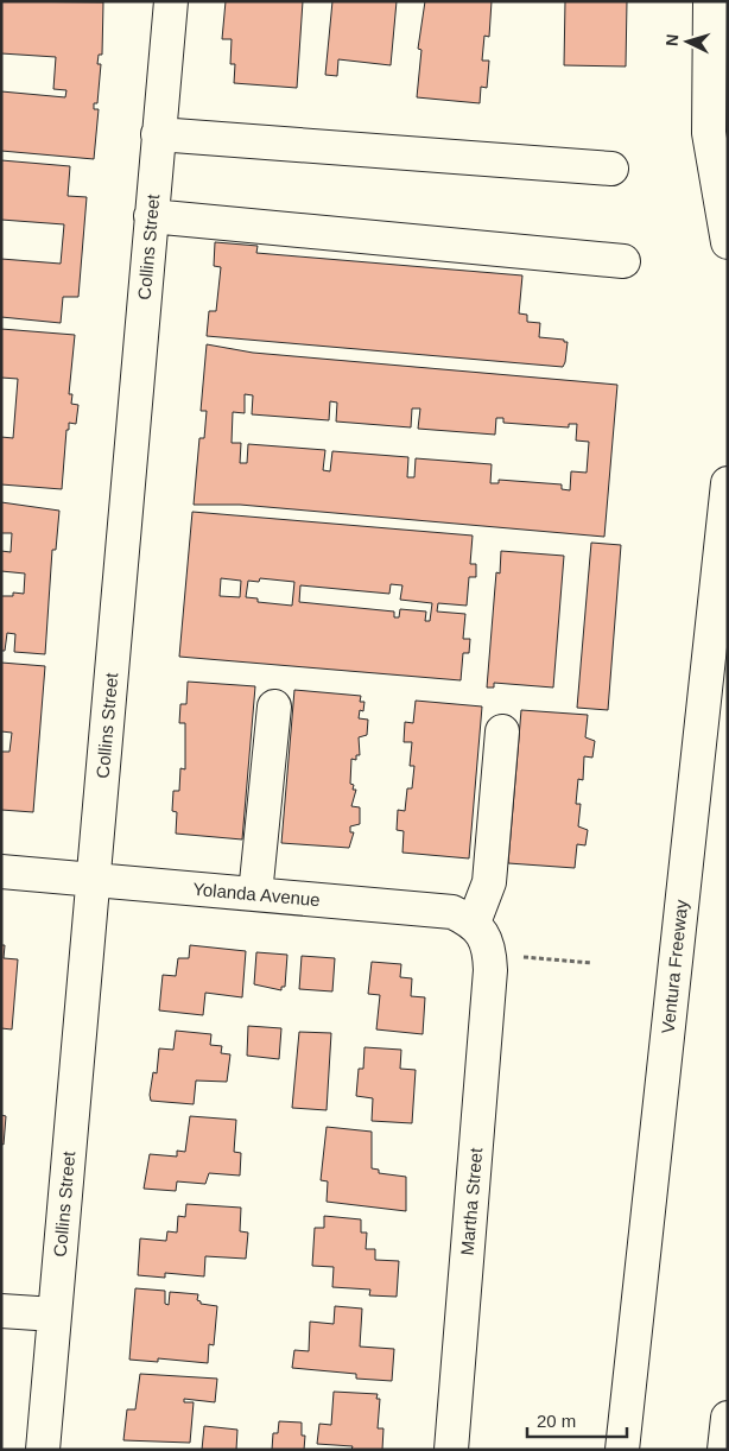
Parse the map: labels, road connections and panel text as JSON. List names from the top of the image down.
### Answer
{
  "streets": {
    "main road": [
      "Collins Street",
      "Yolanda Avenue",
      "Ventura Freeway",
      "Martha Street"
    ]
  },
  "crossings": [
    ["Collins Street", "Yolanda Avenue"],
    ["Yolanda Avenue", "Martha Street"]
  ],
  "scale_bar": "20 m",
  "north": "left"
}
